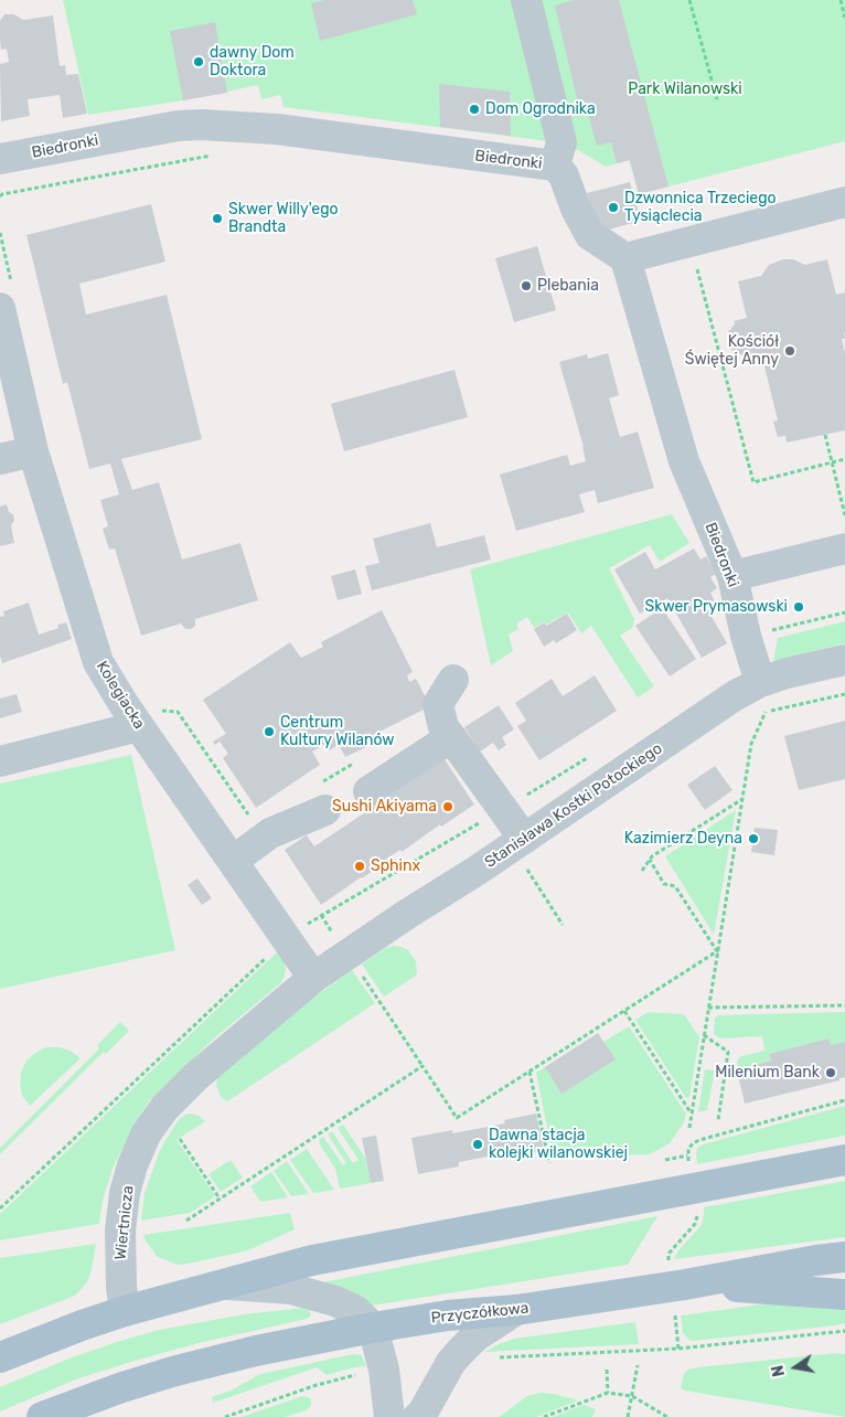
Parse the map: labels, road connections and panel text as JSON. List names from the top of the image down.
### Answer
{
  "streets": {
    "main road": ["Przyczółkowa"],
    "street": [
      "Biedronki",
      "Kolegiacka",
      "Stanisława Kostki Potockiego",
      "Wiertnicza"
    ]
  },
  "crossings": [
    ["Biedronki", "Stanisława Kostki Potockiego"],
    ["Kolegiacka", "Stanisława Kostki Potockiego"],
    ["Kolegiacka", "Wiertnicza"],
    ["Stanisława Kostki Potockiego", "Wiertnicza"]
  ],
  "parks": ["Park Wilanowski"],
  "places": [
    "dawny Dom Doktora",
    "Dom Ogrodnika",
    "Dzwonnica Trzeciego Tysiąclecia",
    "Skwer Willy'ego Brandta",
    "Plebania",
    "Kościół Świętej Anny",
    "Skwer Prymasowski",
    "Centrum Kultury Wilanów",
    "Sushi Akiyama",
    "Kazimierz Deyna",
    "Sphinx",
    "Milenium Bank",
    "Dawna stacja kolejki wilanowskiej"
  ],
  "north": "left"
}
